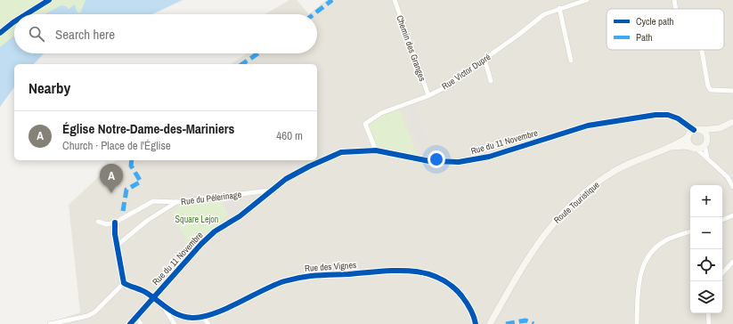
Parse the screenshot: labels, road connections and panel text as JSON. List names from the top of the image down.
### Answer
{
  "streets": {
    "street": [
      "Chemin des Granges",
      "Rue Victor Dupré",
      "Rue du 11 Novembre",
      "Rue du Pélerinage",
      "Route Touristique",
      "Rue des Vignes"
    ]
  },
  "crossings": [
    ["Chemin des Granges", "Rue Victor Dupré"],
    ["Rue Victor Dupré", "Rue du 11 Novembre"],
    ["Rue du 11 Novembre", "Rue du Pélerinage"],
    ["Rue du 11 Novembre", "Route Touristique"],
    ["Rue du 11 Novembre", "Rue des Vignes"]
  ],
  "parks": ["Square Lejon"],
  "legend": ["Cycle path", "Path"],
  "page": {
    "search": "Search here",
    "heading": "Nearby",
    "list": [
      {
        "mark": "A",
        "name": "Église Notre-Dame-des-Mariniers",
        "note": "Church · Place de l'Église",
        "value": "460 m"
      }
    ],
    "pins": "A",
    "map_buttons": ["+", "−"]
  }
}
